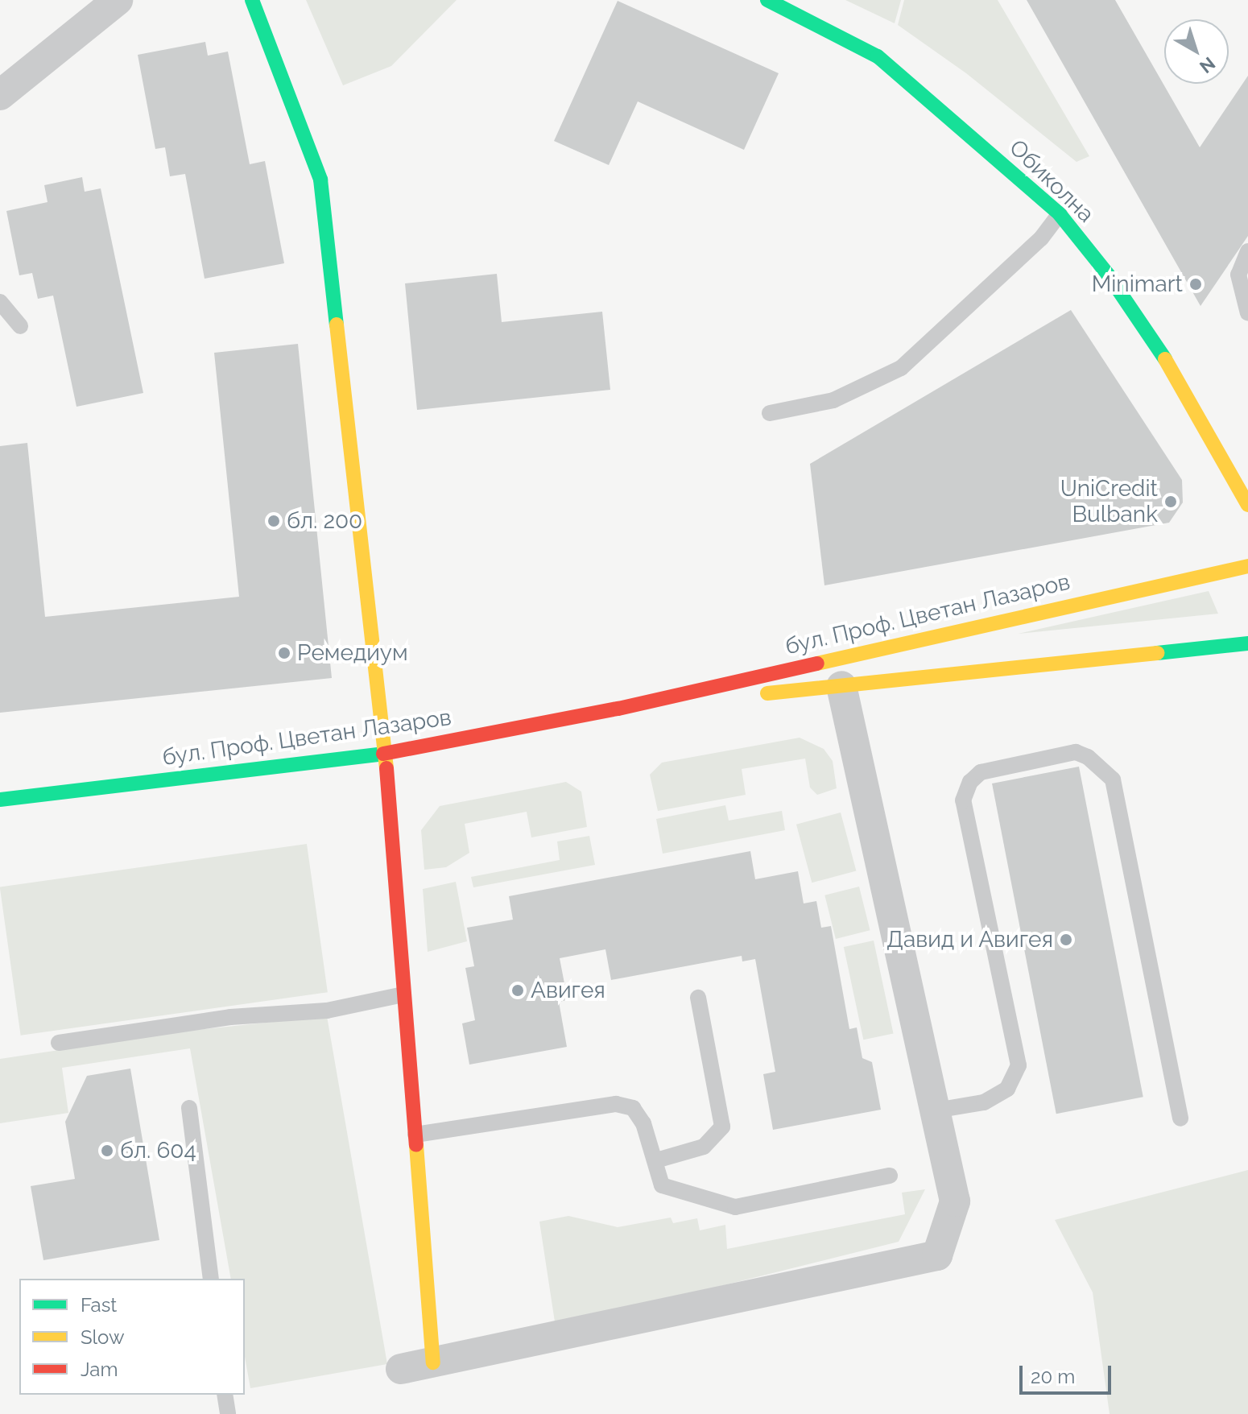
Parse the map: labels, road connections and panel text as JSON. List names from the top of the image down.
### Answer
{
  "streets": {
    "street": ["Обиколна", "бул. Проф. Цветан Лазаров"]
  },
  "places": [
    "Minimart",
    "UniCredit Bulbank",
    "бл. 200",
    "Ремедиум",
    "Давид и Авигея",
    "Авигея",
    "бл. 604"
  ],
  "legend": ["Fast", "Slow", "Jam"],
  "scale_bar": "20 m",
  "north": "bottom right"
}
